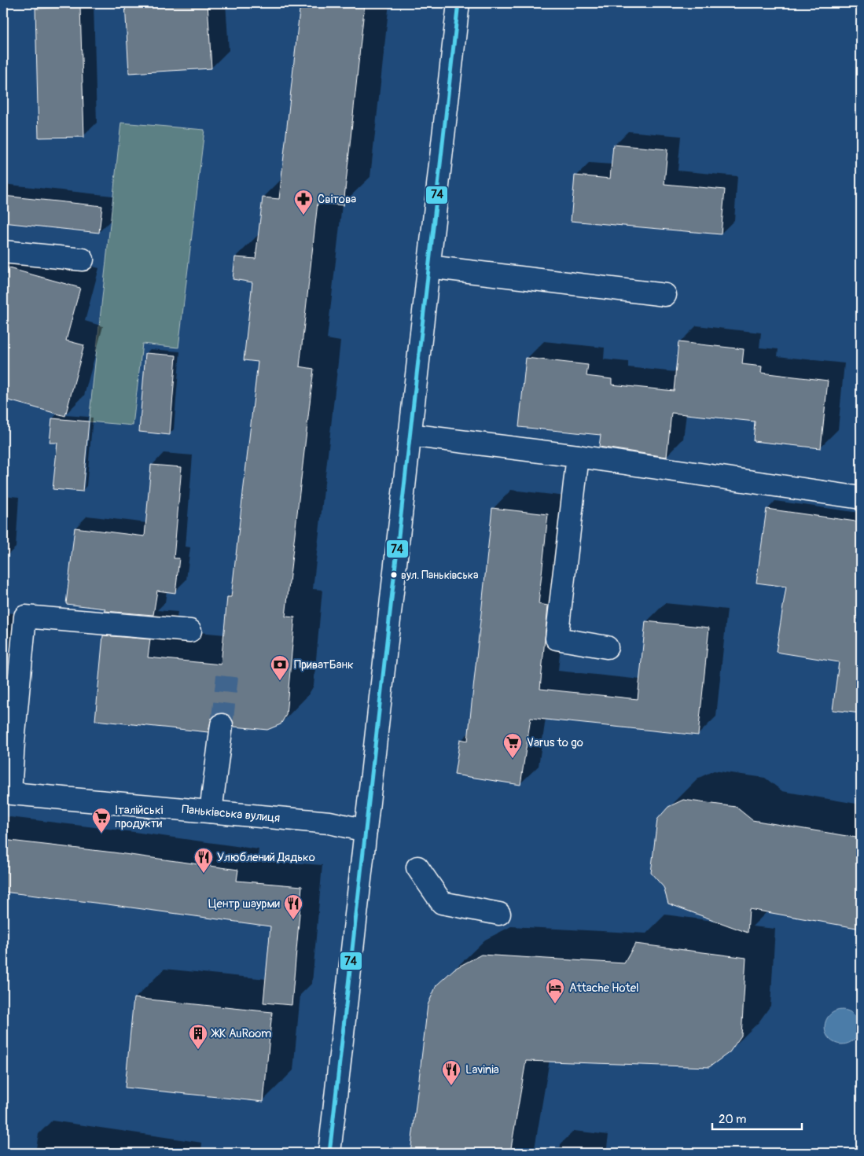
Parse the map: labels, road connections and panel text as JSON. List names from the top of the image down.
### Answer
{
  "streets": {
    "main road": ["Паньківська вулиця"]
  },
  "places": {
    "pharmacy": ["Світова"],
    "other": ["вул. Паньківська"],
    "bank": ["ПриватБанк"],
    "supermarket": ["Varus to go", "Італійські продукти"],
    "restaurant": ["Улюблений Дядько", "Центр шаурми", "Lavinia"],
    "hotel": ["Attache Hotel"],
    "building": ["ЖК AuRoom"]
  },
  "lines": ["transit line 74"],
  "scale_bar": "20 m"
}
